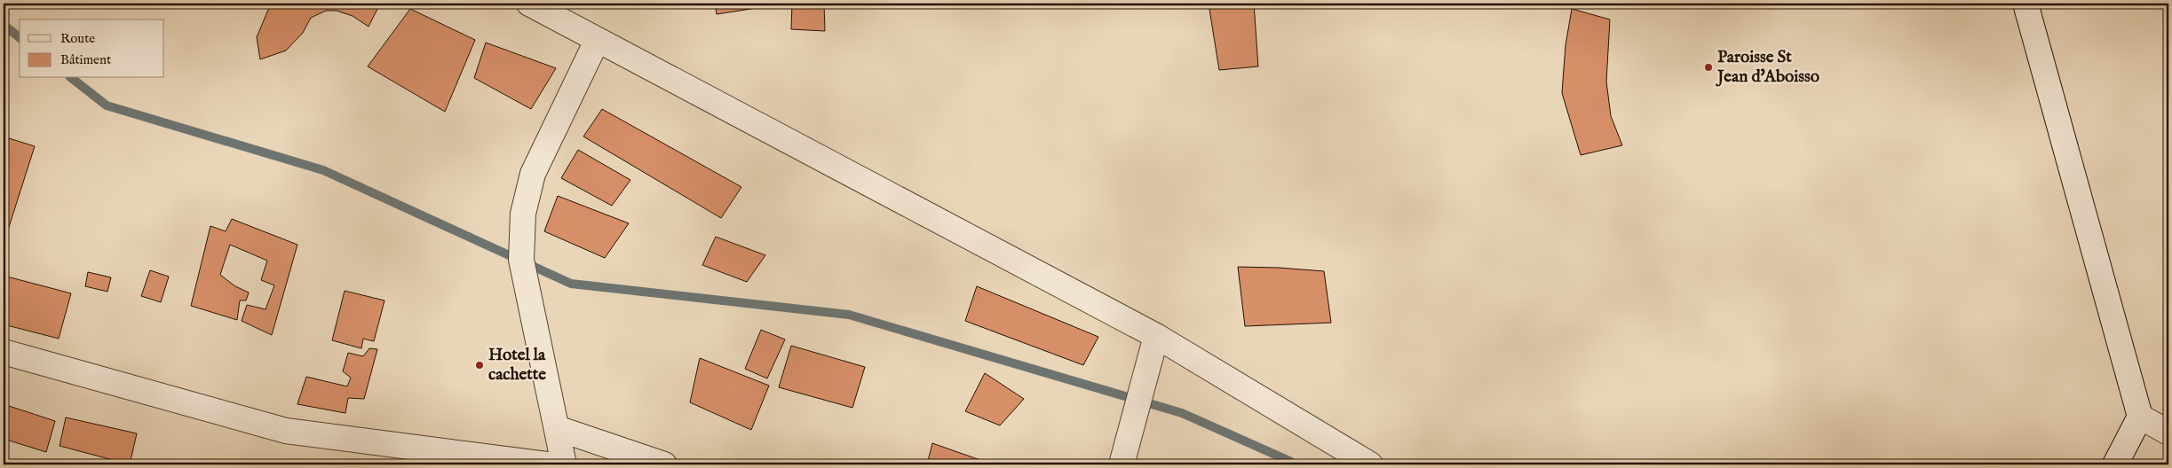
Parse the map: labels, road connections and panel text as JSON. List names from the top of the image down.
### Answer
{
  "places": ["Paroisse St Jean d'Aboisso", "Hotel la cachette"],
  "legend": ["Route", "Bâtiment"]
}
